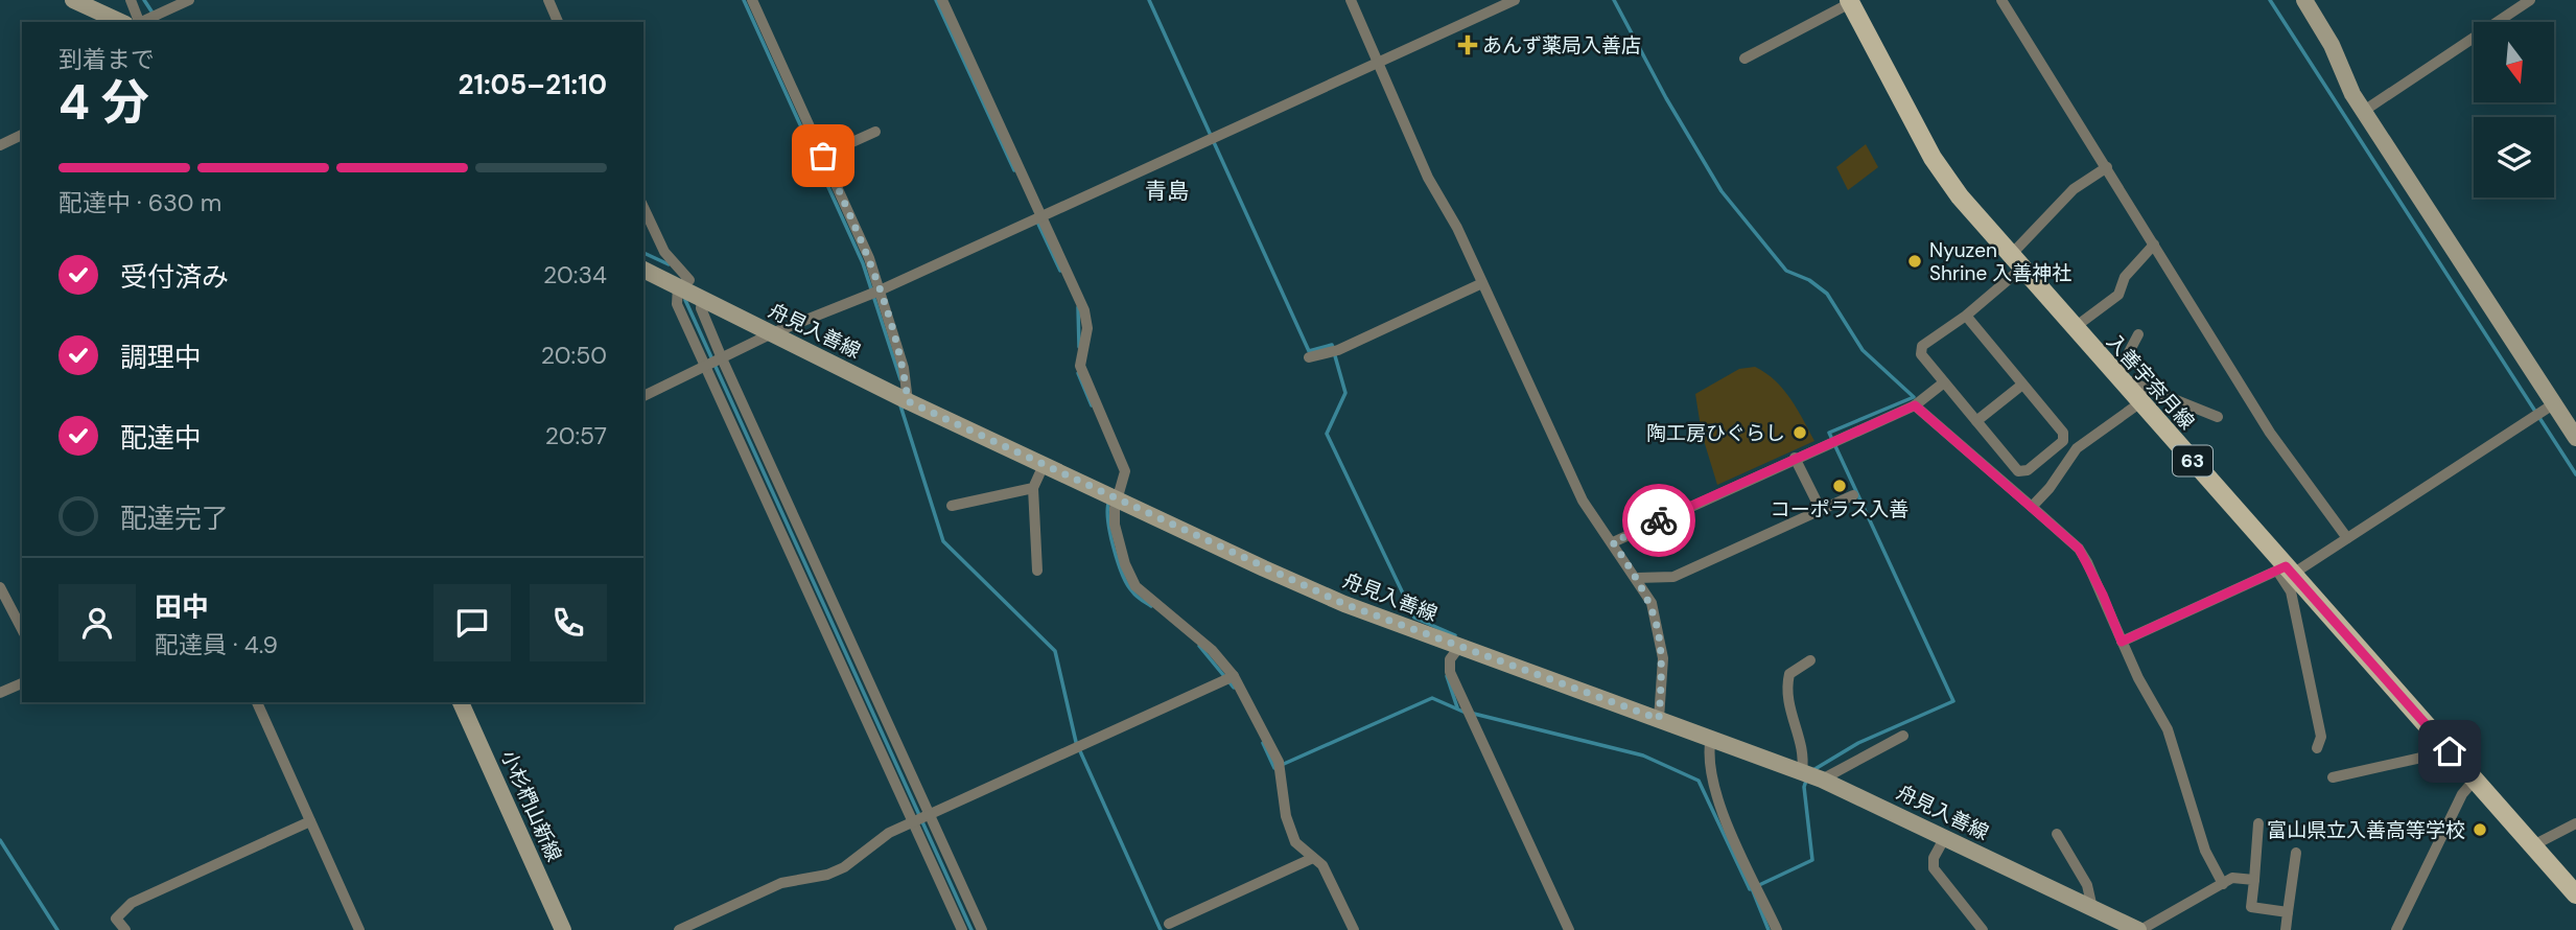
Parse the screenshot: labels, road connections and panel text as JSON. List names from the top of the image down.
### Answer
{
  "streets": {
    "main road": [
      "舟見入善線",
      "入善宇奈月線",
      "63",
      "小杉椚山新線"
    ]
  },
  "districts": ["青島"],
  "places": {
    "health": ["あんず薬局入善店"],
    "other": [
      "Nyuzen Shrine 入善神社",
      "陶工房ひぐらし",
      "コーポラス入善",
      "富山県立入善高等学校"
    ]
  },
  "north": "bottom",
  "page": {
    "heading": ["4 分", "到着まで", "21:05–21:10"],
    "panel": ["田中", "配達員 · 4.9"],
    "bar": "配達中 · 630 m",
    "list": [
      ["受付済み", "20:34"],
      ["調理中", "20:50"],
      ["配達中", "20:57"],
      "配達完了"
    ]
  }
}
